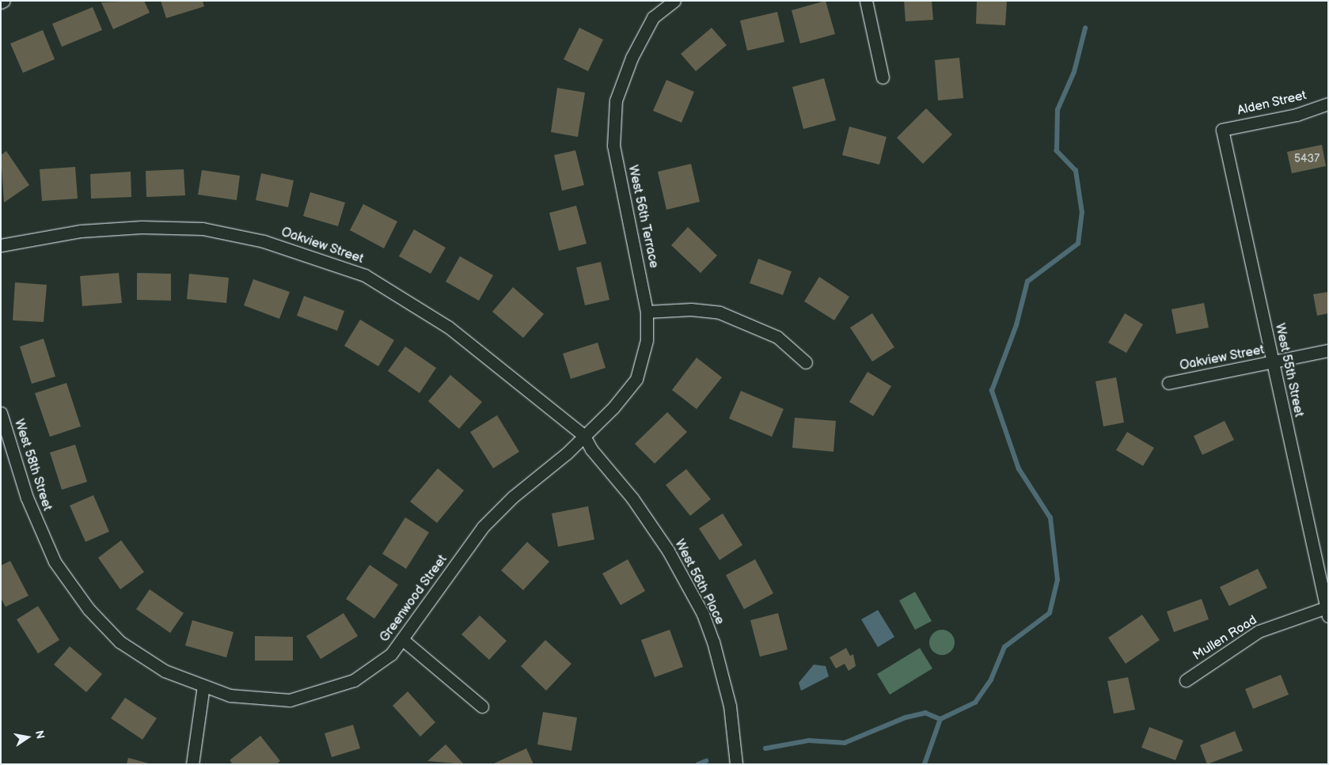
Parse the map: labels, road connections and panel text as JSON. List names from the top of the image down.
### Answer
{
  "streets": {
    "street": [
      "Alden Street",
      "West 56th Terrace",
      "Oakview Street",
      "West 55th Street",
      "West 58th Street",
      "West 56th Place",
      "Greenwood Street",
      "Mullen Road"
    ]
  },
  "crossings": [
    ["Alden Street", "West 55th Street"],
    ["West 56th Terrace", "Oakview Street"],
    ["West 56th Terrace", "West 56th Place"],
    ["West 56th Terrace", "Greenwood Street"],
    ["Oakview Street", "West 55th Street"],
    ["Oakview Street", "West 56th Place"],
    ["Oakview Street", "Greenwood Street"],
    ["West 55th Street", "Mullen Road"],
    ["West 58th Street", "Greenwood Street"],
    ["West 56th Place", "Greenwood Street"]
  ],
  "house_numbers": ["5437"],
  "north": "right"
}
